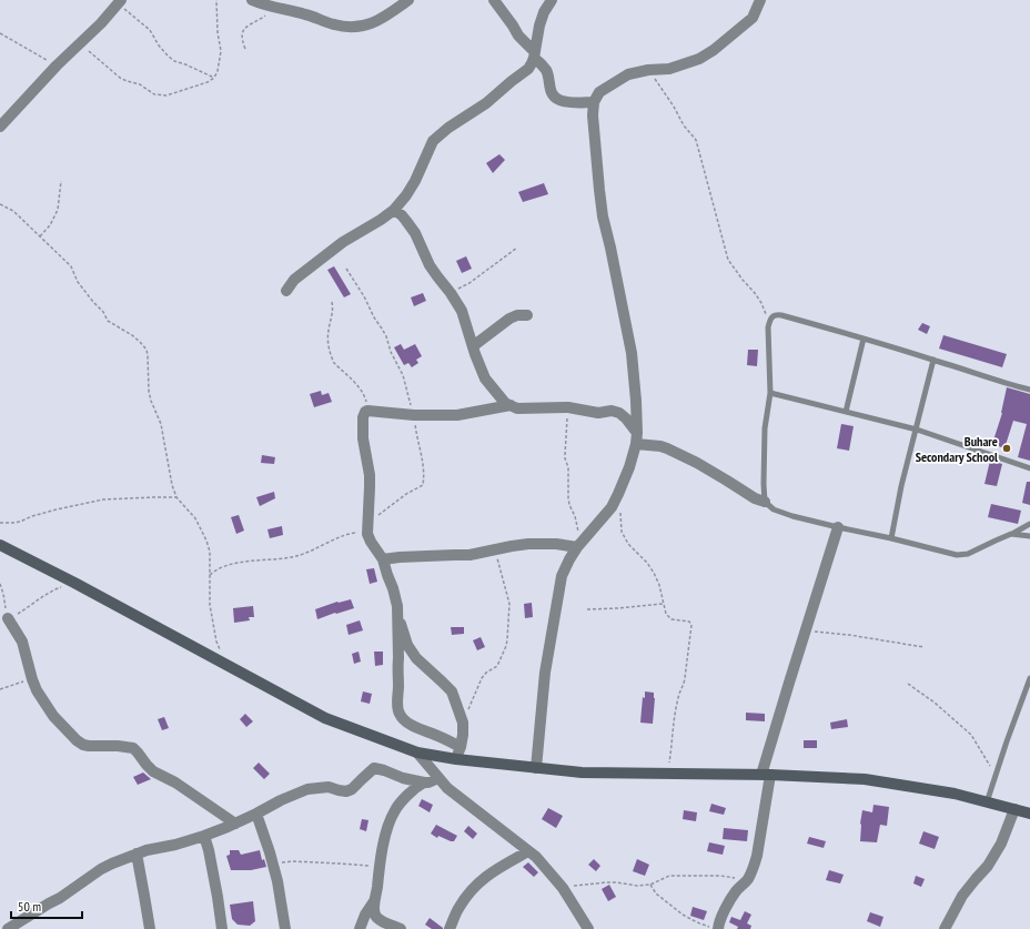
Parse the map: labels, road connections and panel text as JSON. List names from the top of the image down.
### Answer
{
  "places": ["Buhare Secondary School"],
  "scale_bar": "50 m"
}
